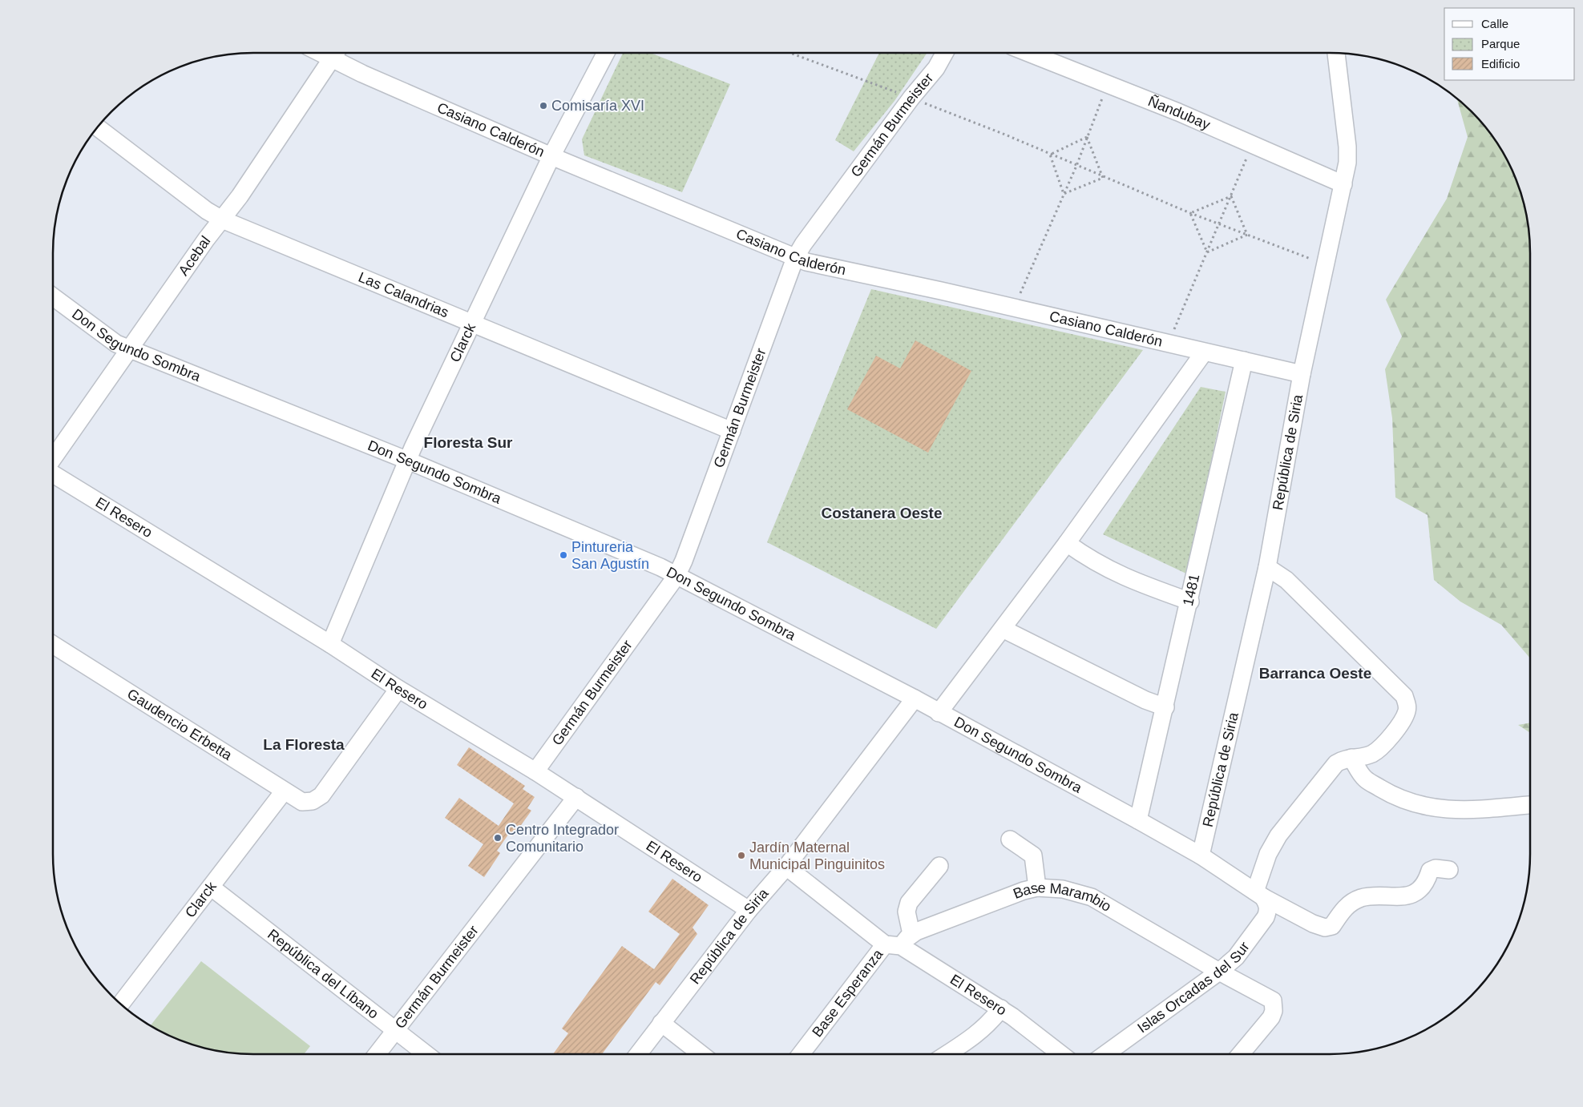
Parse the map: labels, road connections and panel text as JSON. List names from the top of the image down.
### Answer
{
  "streets": {
    "street": [
      "Ñandubay",
      "Germán Burmeister",
      "Casiano Calderón",
      "Acebal",
      "Las Calandrias",
      "Clarck",
      "Don Segundo Sombra",
      "República de Siria",
      "El Resero",
      "1481",
      "Gaudencio Erbetta",
      "Base Marambio",
      "República del Líbano",
      "Islas Orcadas del Sur",
      "Base Esperanza"
    ]
  },
  "crossings": [
    ["Ñandubay", "República de Siria"],
    ["Germán Burmeister", "Casiano Calderón"],
    ["Germán Burmeister", "Las Calandrias"],
    ["Germán Burmeister", "Don Segundo Sombra"],
    ["Germán Burmeister", "El Resero"],
    ["Germán Burmeister", "República del Líbano"],
    ["Casiano Calderón", "Clarck"],
    ["Casiano Calderón", "República de Siria"],
    ["Casiano Calderón", "1481"],
    ["Acebal", "Las Calandrias"],
    ["Acebal", "Don Segundo Sombra"],
    ["Las Calandrias", "Clarck"],
    ["Clarck", "Don Segundo Sombra"],
    ["Clarck", "El Resero"],
    ["Clarck", "Gaudencio Erbetta"],
    ["Clarck", "República del Líbano"],
    ["Don Segundo Sombra", "República de Siria"],
    ["Don Segundo Sombra", "1481"],
    ["Don Segundo Sombra", "Islas Orcadas del Sur"],
    ["República de Siria", "El Resero"],
    ["El Resero", "Gaudencio Erbetta"],
    ["El Resero", "Base Marambio"],
    ["El Resero", "Base Esperanza"],
    ["Base Marambio", "Islas Orcadas del Sur"],
    ["Base Marambio", "Base Esperanza"]
  ],
  "districts": [
    "Floresta Sur",
    "Costanera Oeste",
    "Barranca Oeste",
    "La Floresta"
  ],
  "places": [
    "Comisaría XVI",
    "Pintureria San Agustín",
    "Centro Integrador Comunitario",
    "Jardín Maternal Municipal Pinguinitos"
  ],
  "legend": ["Calle", "Parque", "Edificio"]
}
